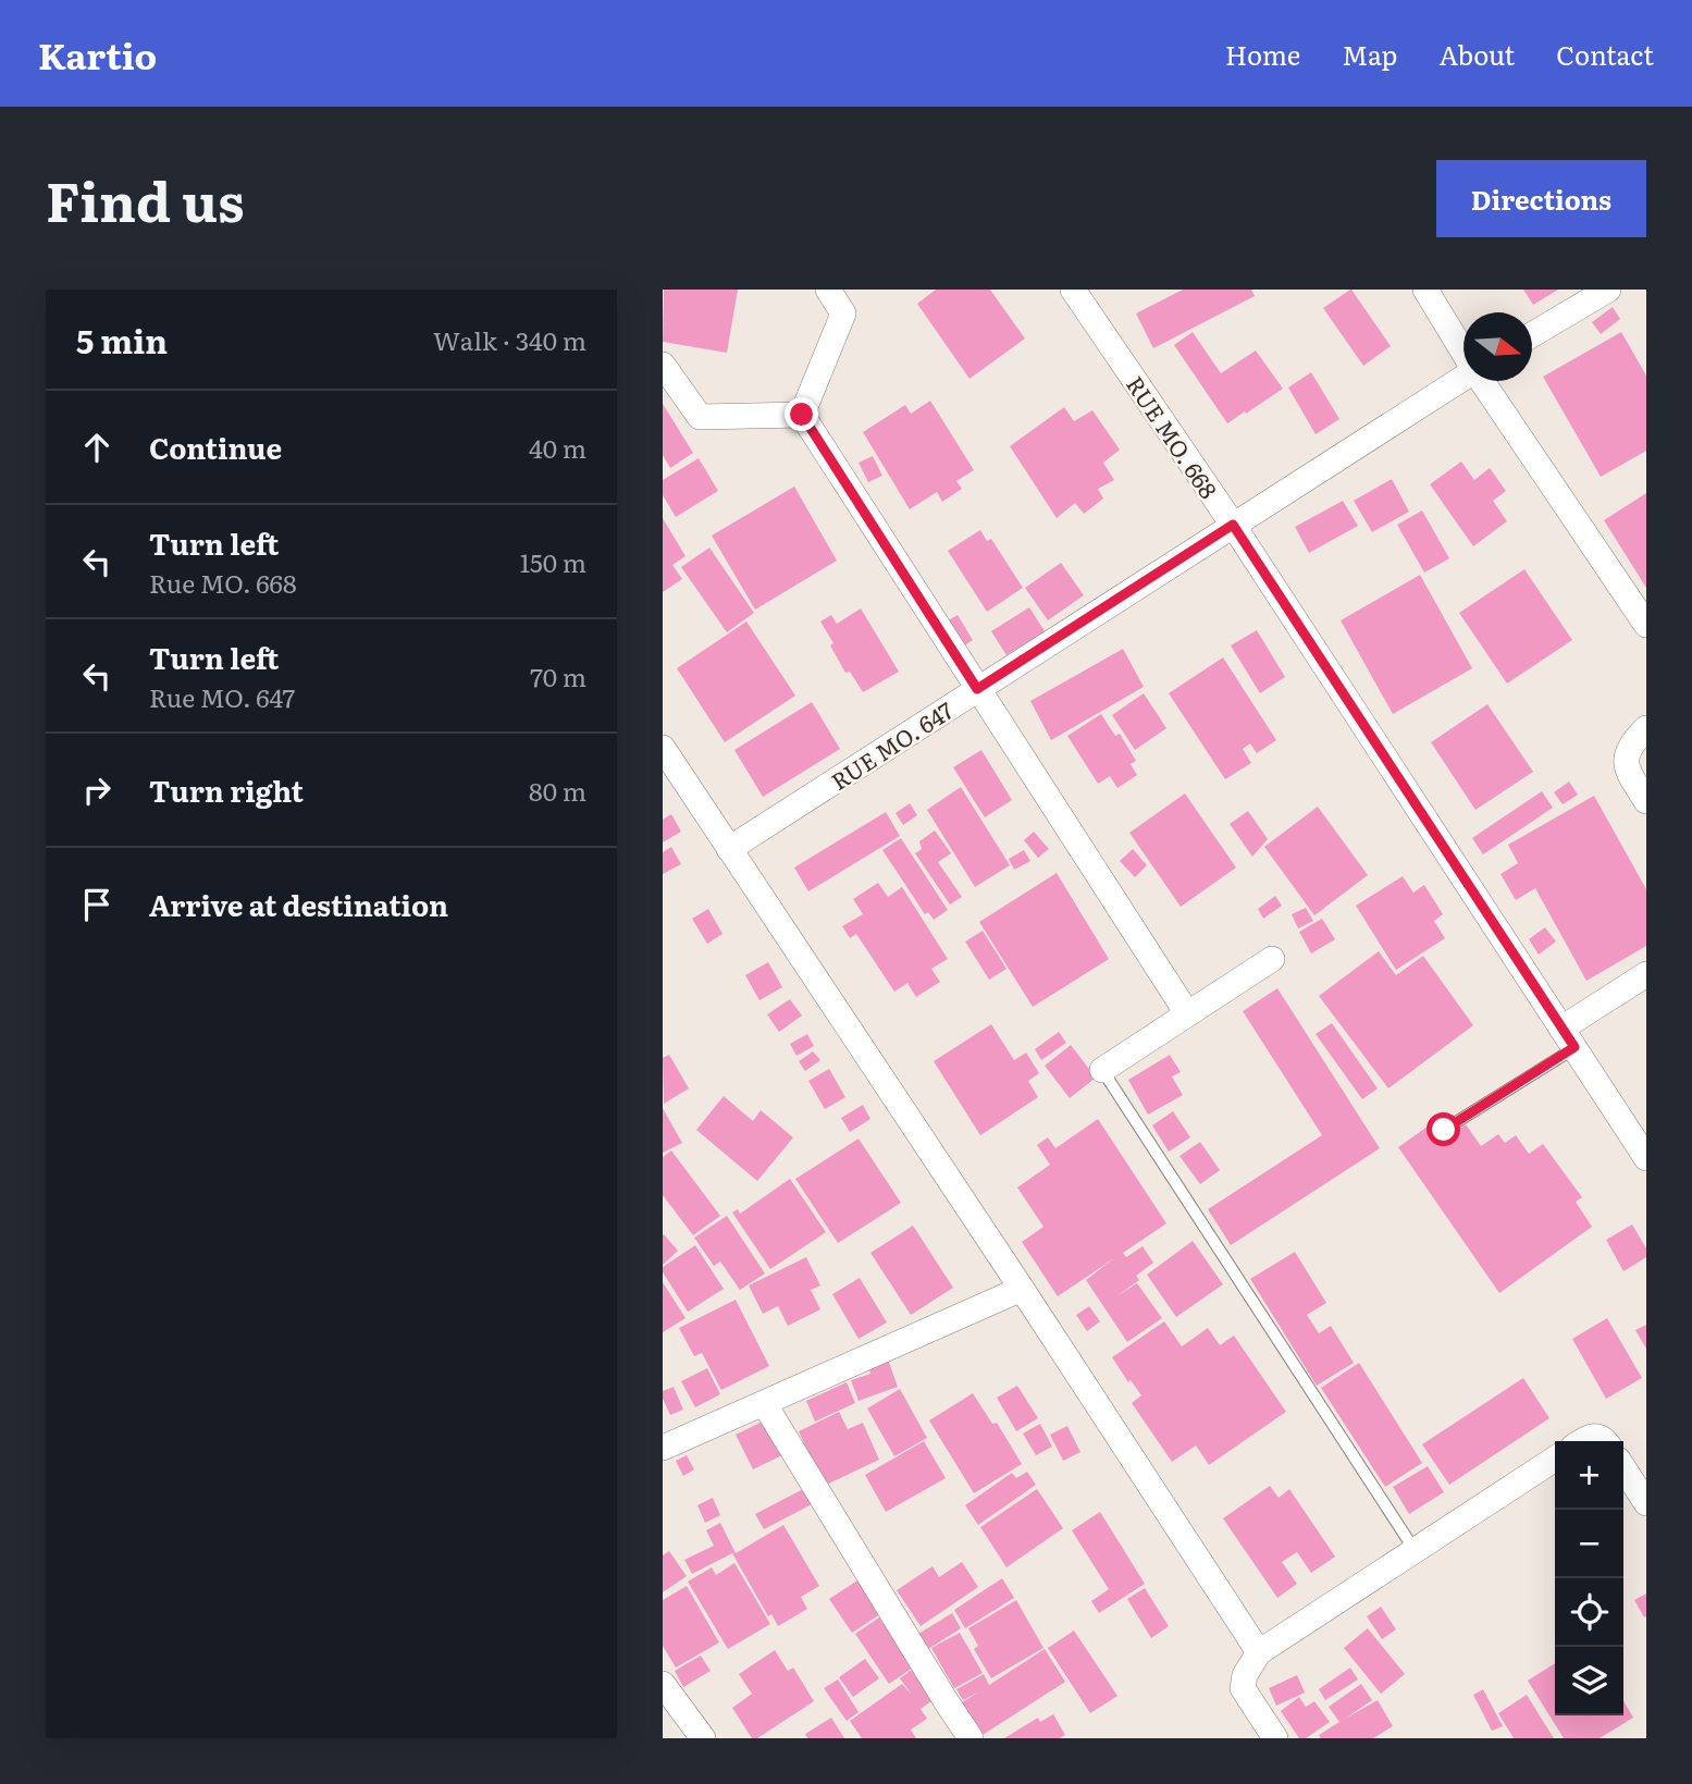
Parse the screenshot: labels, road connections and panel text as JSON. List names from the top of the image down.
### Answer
{
  "streets": {
    "street": ["RUE MO. 668", "RUE MO. 647"]
  },
  "crossings": [
    ["RUE MO. 668", "RUE MO. 647"]
  ],
  "north": "right",
  "page": {
    "header": "Kartio",
    "nav": [
      "Home",
      "Map",
      "About",
      "Contact"
    ],
    "title": "Find us",
    "buttons": "Directions",
    "heading": ["5 min", "Walk · 340 m"],
    "list": [
      ["Continue", "40 m"],
      ["Turn left", "Rue MO. 668", "150 m"],
      ["Turn left", "Rue MO. 647", "70 m"],
      ["Turn right", "80 m"],
      "Arrive at destination"
    ],
    "map_buttons": ["+", "−"]
  }
}
